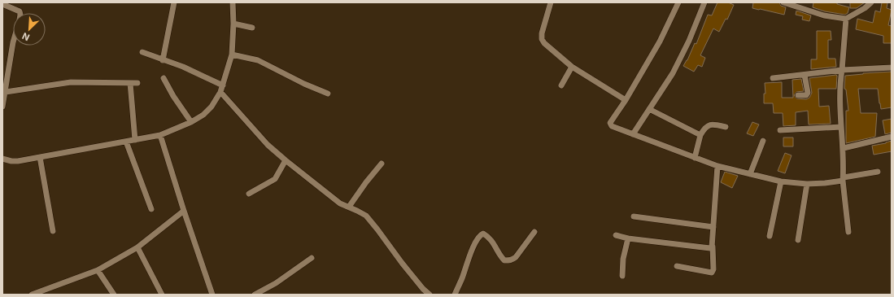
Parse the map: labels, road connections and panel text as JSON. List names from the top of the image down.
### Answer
{
  "north": "bottom left"
}
